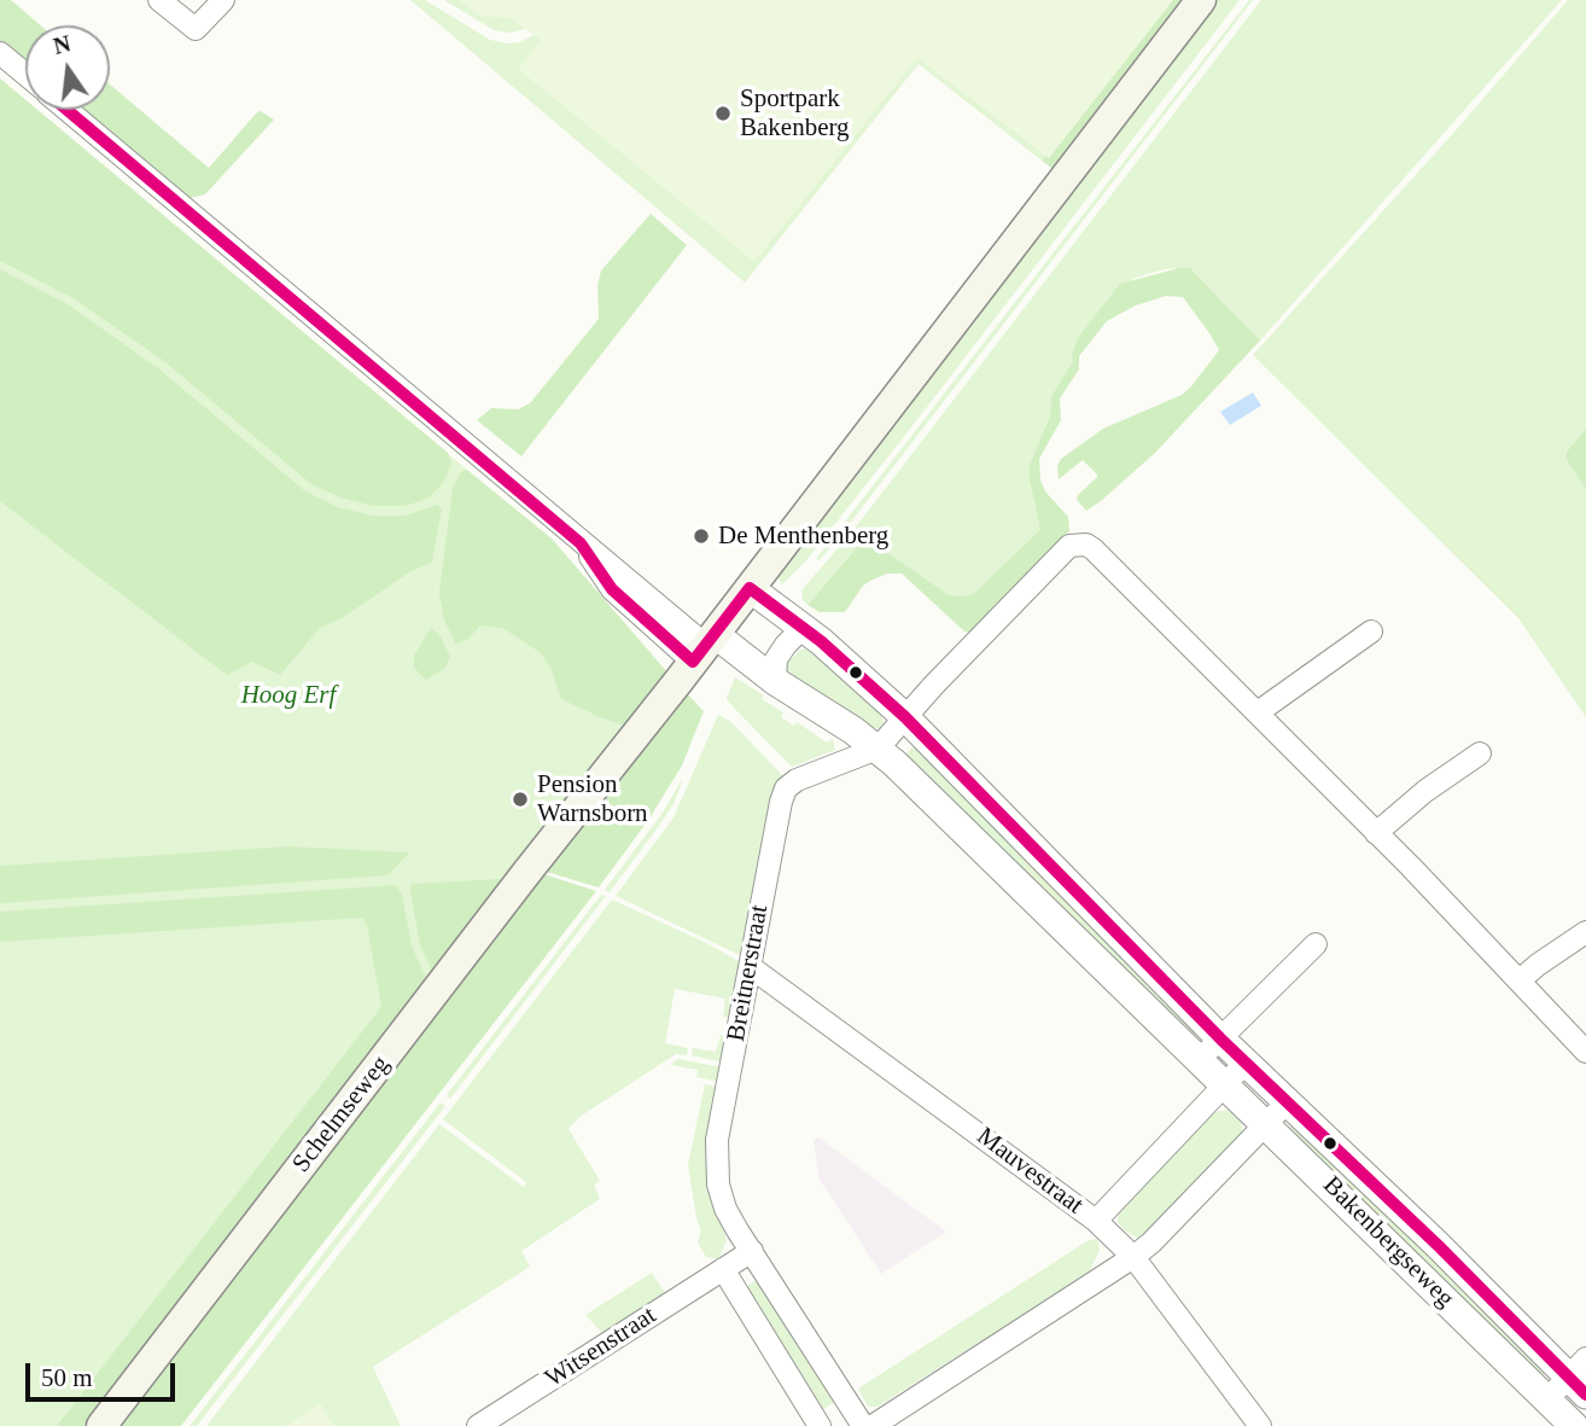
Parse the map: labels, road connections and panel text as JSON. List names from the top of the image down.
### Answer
{
  "streets": {
    "main road": ["Schelmseweg"],
    "street": [
      "Breitnerstraat",
      "Mauvestraat",
      "Bakenbergseweg",
      "Witsenstraat"
    ]
  },
  "crossings": [
    ["Breitnerstraat", "Mauvestraat"],
    ["Breitnerstraat", "Bakenbergseweg"],
    ["Schelmseweg", "Bakenbergseweg"]
  ],
  "parks": ["Hoog Erf"],
  "places": ["Sportpark Bakenberg", "De Menthenberg", "Pension Warnsborn"],
  "scale_bar": "50 m",
  "north": "top"
}
